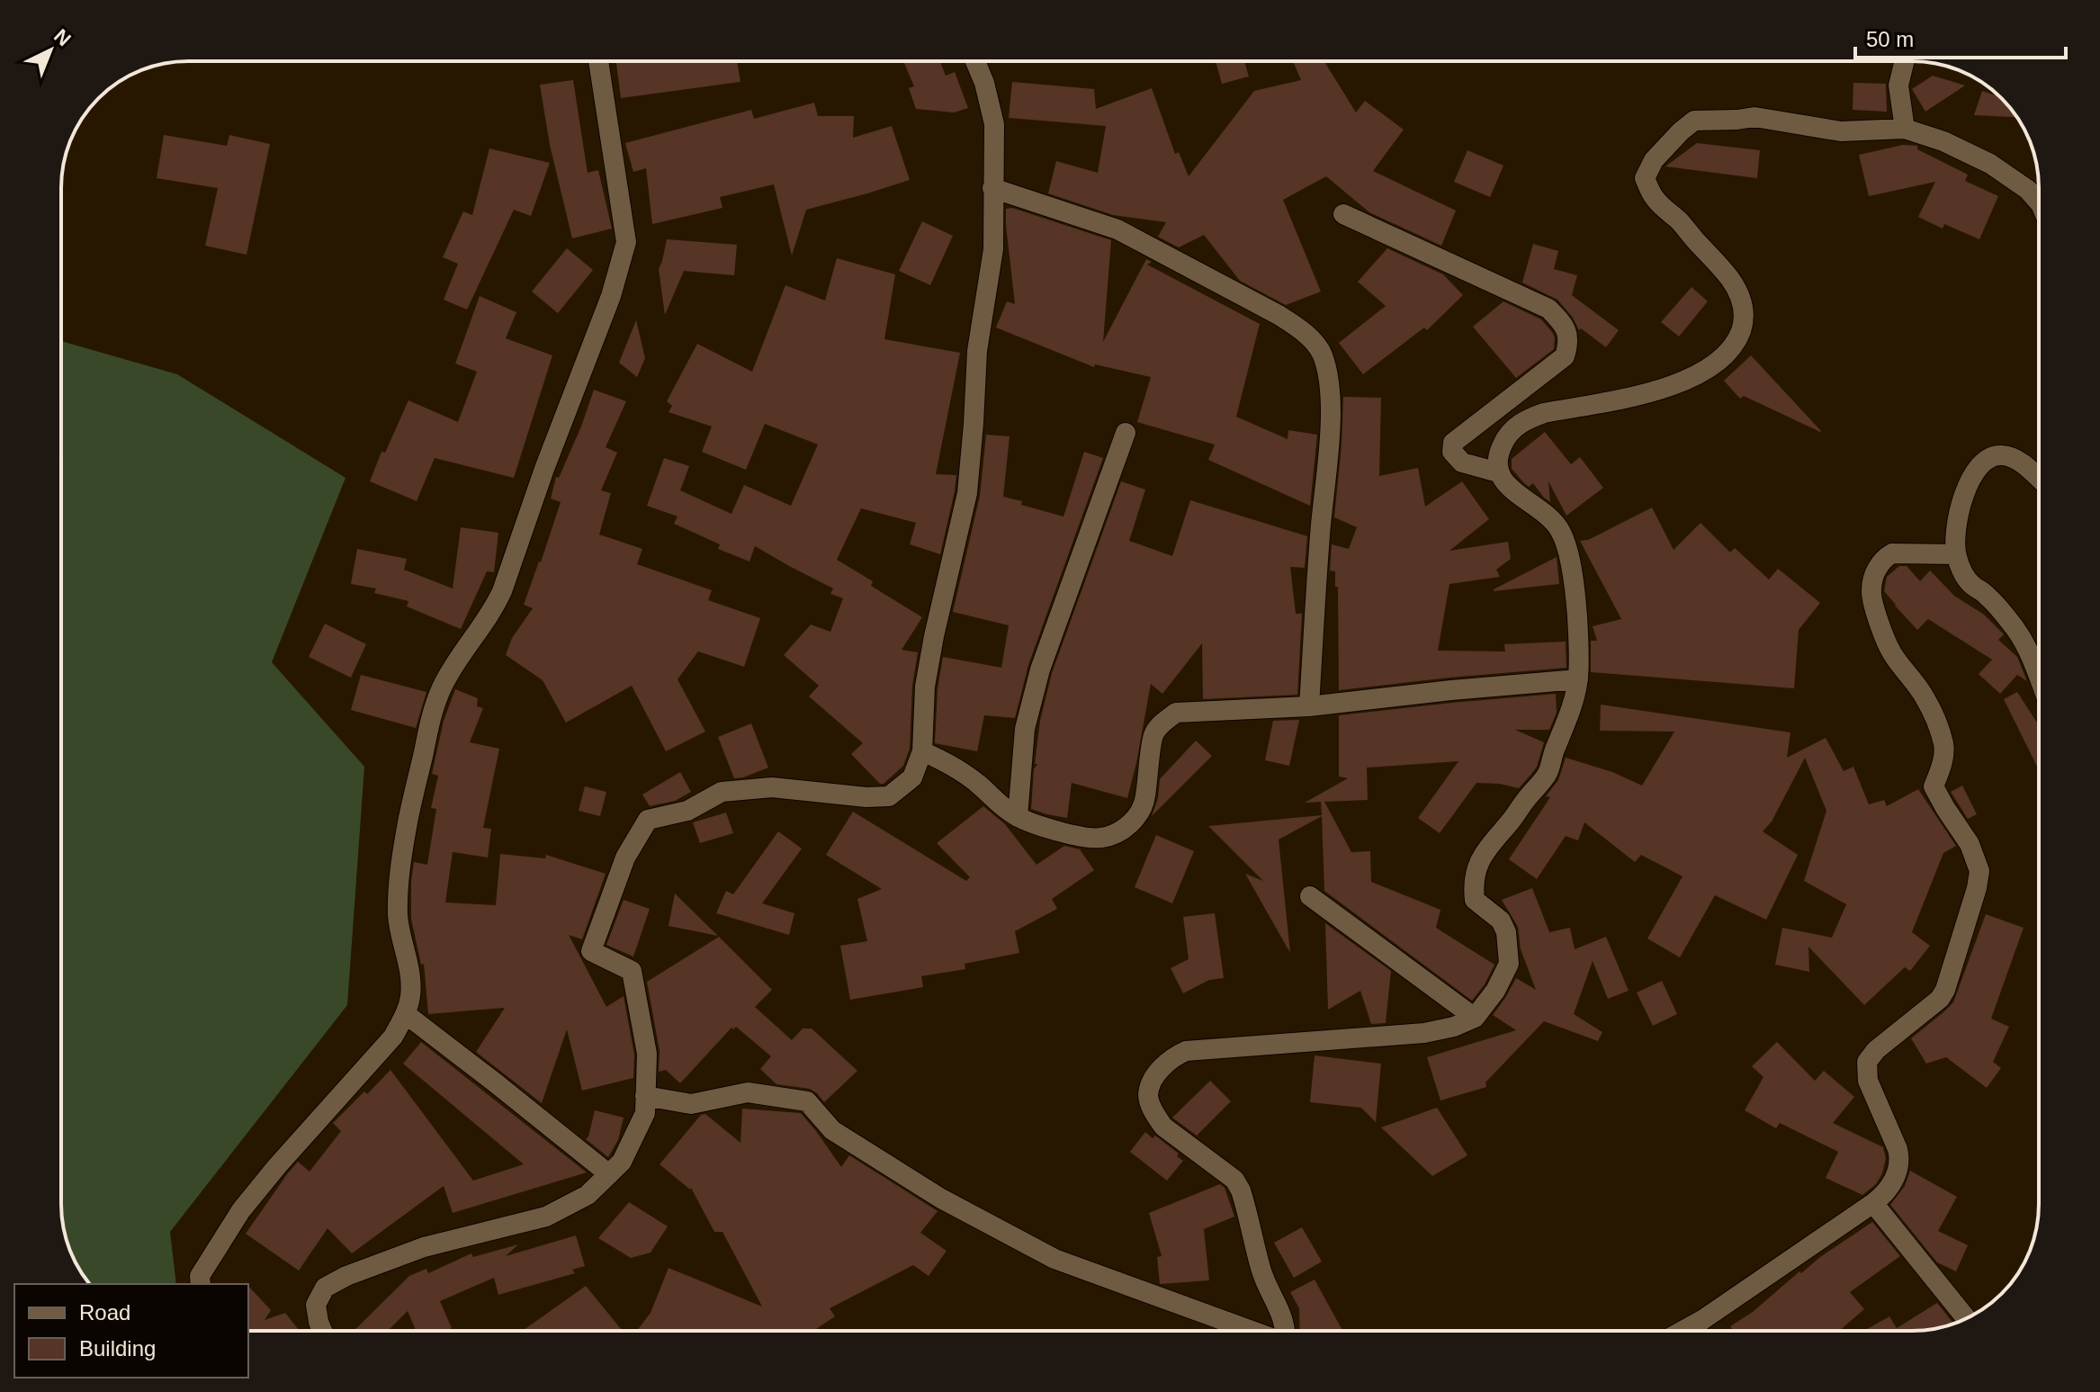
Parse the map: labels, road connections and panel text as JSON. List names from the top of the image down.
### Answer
{
  "legend": ["Road", "Building"],
  "scale_bar": "50 m",
  "north": "top right"
}
